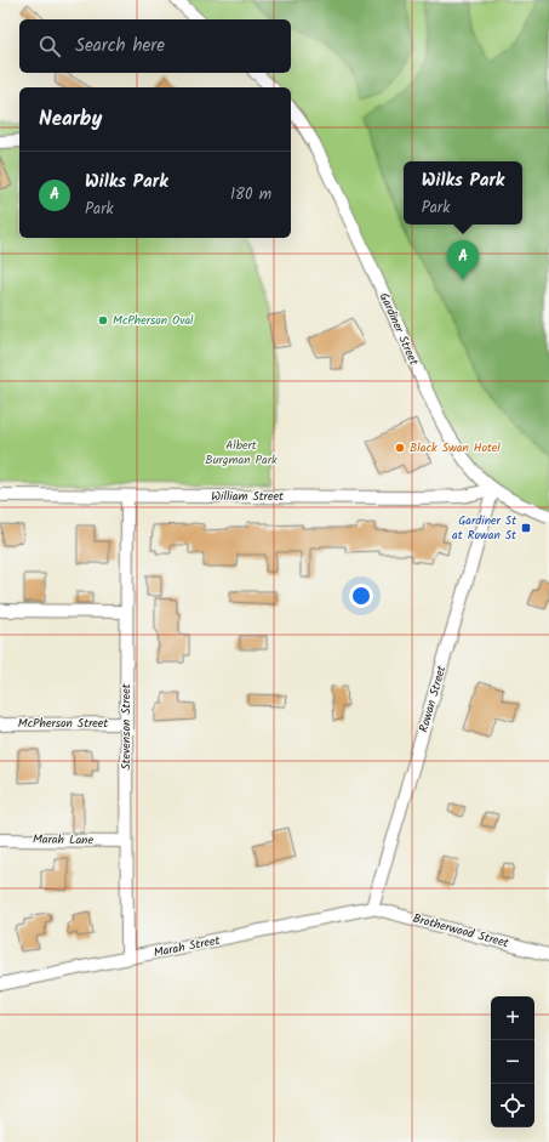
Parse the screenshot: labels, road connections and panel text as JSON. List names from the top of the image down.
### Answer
{
  "streets": {
    "street": [
      "Gardiner Street",
      "William Street",
      "Rowan Street",
      "McPherson Street",
      "Stevenson Street",
      "Marah Lane",
      "Brotherwood Street",
      "Marah Street"
    ]
  },
  "crossings": [
    ["Gardiner Street", "William Street"],
    ["Gardiner Street", "Rowan Street"],
    ["William Street", "Rowan Street"],
    ["William Street", "Stevenson Street"],
    ["Rowan Street", "Brotherwood Street"],
    ["Rowan Street", "Marah Street"],
    ["McPherson Street", "Stevenson Street"],
    ["Stevenson Street", "Marah Lane"],
    ["Stevenson Street", "Marah Street"],
    ["Brotherwood Street", "Marah Street"]
  ],
  "parks": ["Albert Burgman Park"],
  "places": {
    "other": ["McPherson Oval", "Black Swan Hotel"],
    "transit": ["Gardiner St at Rowan St"]
  },
  "page": {
    "search": "Search here",
    "heading": "Nearby",
    "list": [
      {
        "mark": "A",
        "name": "Wilks Park",
        "note": "Park",
        "value": "180 m"
      }
    ],
    "popup": ["Wilks Park", "Park"],
    "pins": "A",
    "map_buttons": ["+", "−"]
  }
}
